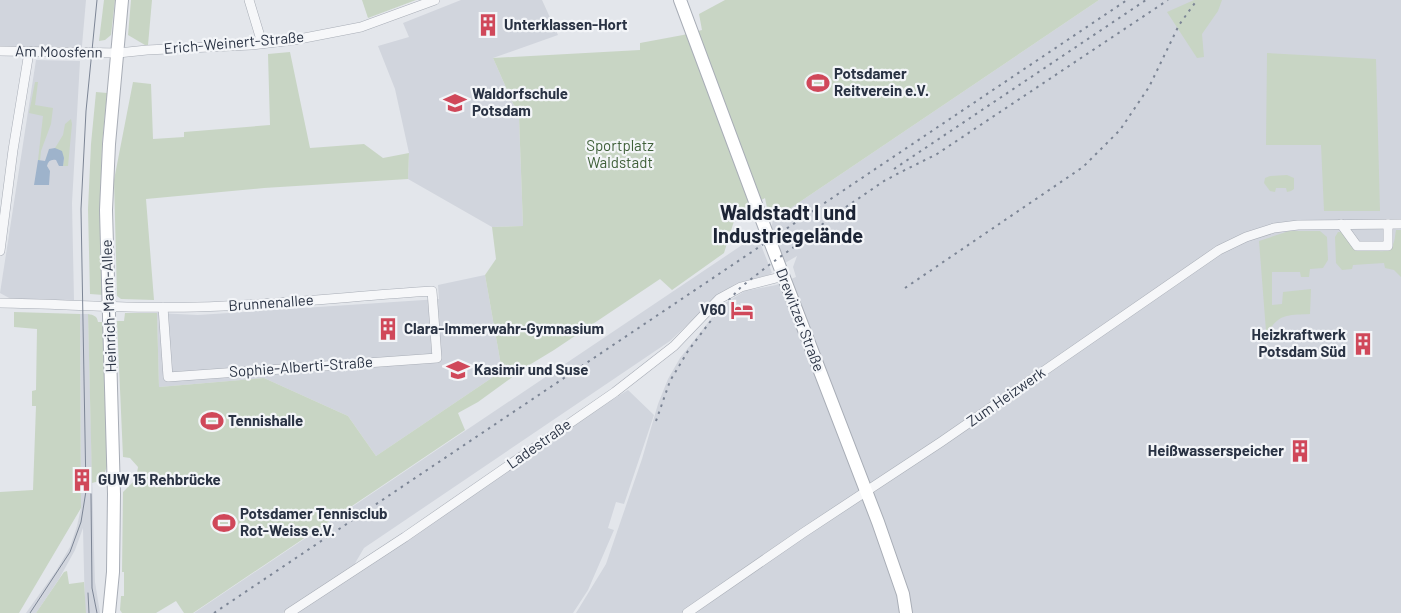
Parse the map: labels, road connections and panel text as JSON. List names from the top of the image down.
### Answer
{
  "streets": {
    "street": [
      "Erich-Weinert-Straße",
      "Am Moosfenn",
      "Brunnenallee",
      "Heinrich-Mann-Allee",
      "Drewitzer Straße",
      "Sophie-Alberti-Straße",
      "Zum Heizwerk",
      "Ladestraße"
    ]
  },
  "crossings": [
    ["Erich-Weinert-Straße", "Am Moosfenn"],
    ["Erich-Weinert-Straße", "Heinrich-Mann-Allee"],
    ["Am Moosfenn", "Heinrich-Mann-Allee"],
    ["Brunnenallee", "Heinrich-Mann-Allee"],
    ["Brunnenallee", "Sophie-Alberti-Straße"],
    ["Drewitzer Straße", "Zum Heizwerk"],
    ["Drewitzer Straße", "Ladestraße"]
  ],
  "districts": ["Waldstadt I und Industriegelände"],
  "parks": ["Sportplatz Waldstadt"],
  "places": {
    "building": [
      "Unterklassen-Hort",
      "Clara-Immerwahr-Gymnasium",
      "Heizkraftwerk Potsdam Süd",
      "Heißwasserspeicher",
      "GUW 15 Rehbrücke"
    ],
    "sports": ["Potsdamer Reitverein e.V.", "Tennishalle", "Potsdamer Tennisclub Rot-Weiss e.V."],
    "school or university": ["Waldorfschule Potsdam", "Kasimir und Suse"],
    "hotel": ["V60"]
  }
}
